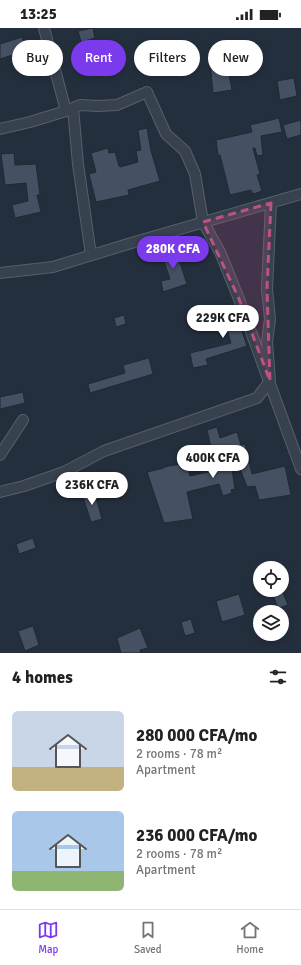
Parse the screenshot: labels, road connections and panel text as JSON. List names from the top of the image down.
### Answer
{
  "page": {
    "status": "13:25",
    "chip": [
      "Buy",
      "Rent",
      "Filters",
      "New"
    ],
    "price": [
      "280K CFA",
      "229K CFA",
      "400K CFA",
      "236K CFA"
    ],
    "heading": "4 homes",
    "list": [
      {
        "name": "280 000 CFA/mo",
        "note": "2 rooms · 78 m² · Apartment"
      },
      {
        "name": "236 000 CFA/mo",
        "note": "2 rooms · 78 m² · Apartment"
      }
    ],
    "tabs": ["Map", "Saved", "Home"]
  }
}
